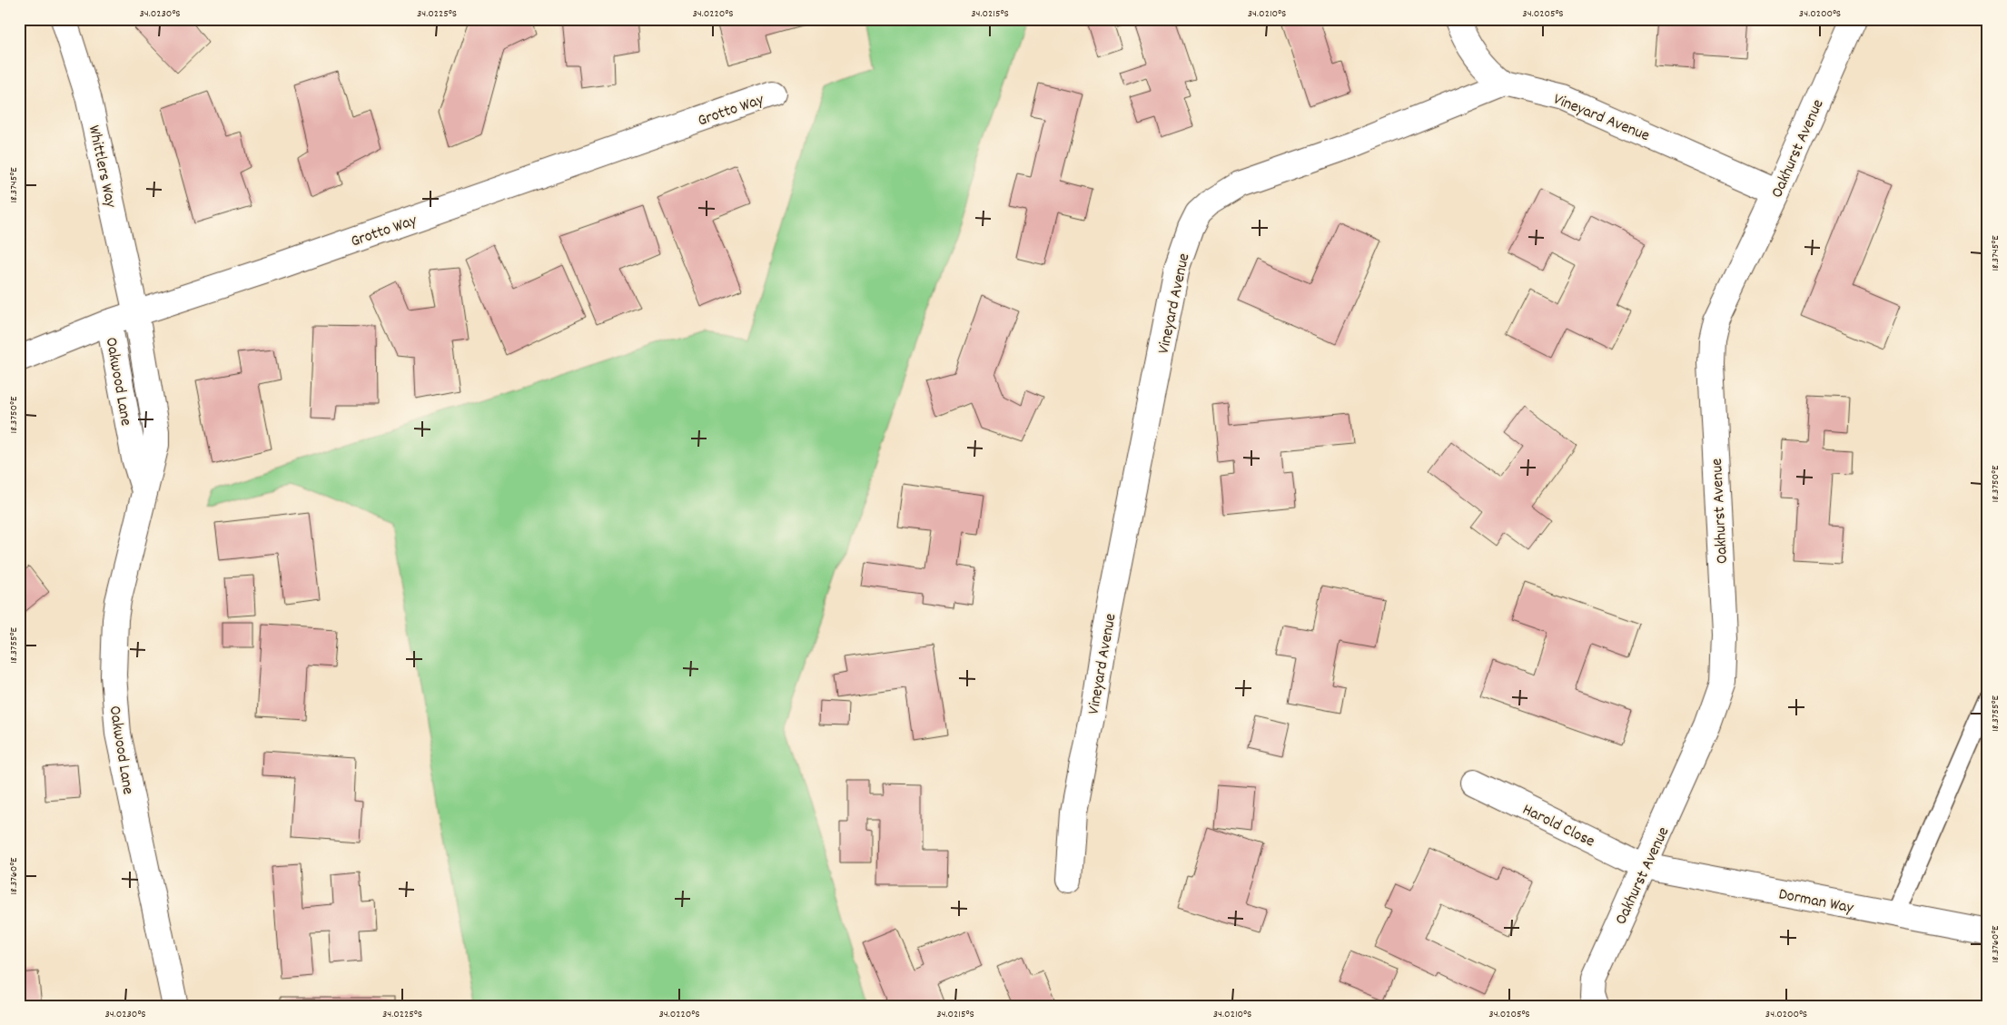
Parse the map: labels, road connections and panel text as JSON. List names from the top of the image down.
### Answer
{
  "streets": {
    "street": [
      "Grotto Way",
      "Vineyard Avenue",
      "Oakhurst Avenue",
      "Whittlers Way",
      "Oakwood Lane",
      "Harold Close",
      "Dorman Way"
    ]
  },
  "crossings": [
    ["Grotto Way", "Whittlers Way"],
    ["Grotto Way", "Oakwood Lane"],
    ["Vineyard Avenue", "Oakhurst Avenue"],
    ["Oakhurst Avenue", "Harold Close"],
    ["Oakhurst Avenue", "Dorman Way"],
    ["Whittlers Way", "Oakwood Lane"],
    ["Harold Close", "Dorman Way"]
  ],
  "coordinates": [
    "34.0230°S",
    "34.0225°S",
    "34.0220°S",
    "34.0215°S",
    "34.0210°S",
    "34.0205°S",
    "34.0200°S",
    "18.3745°E",
    "18.3750°E",
    "18.3755°E",
    "18.3760°E"
  ]
}
